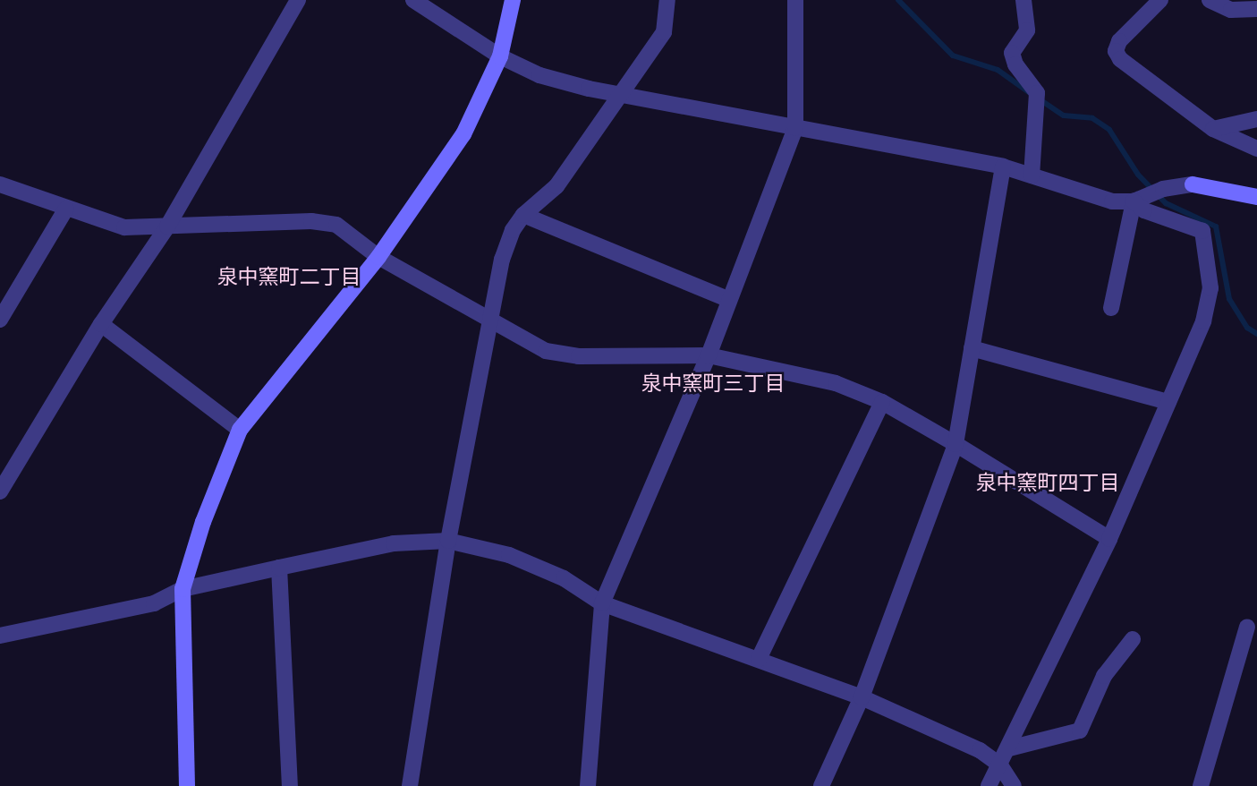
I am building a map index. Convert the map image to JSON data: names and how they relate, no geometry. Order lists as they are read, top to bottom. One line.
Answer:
{"districts":["泉中窯町二丁目","泉中窯町三丁目","泉中窯町四丁目"]}
